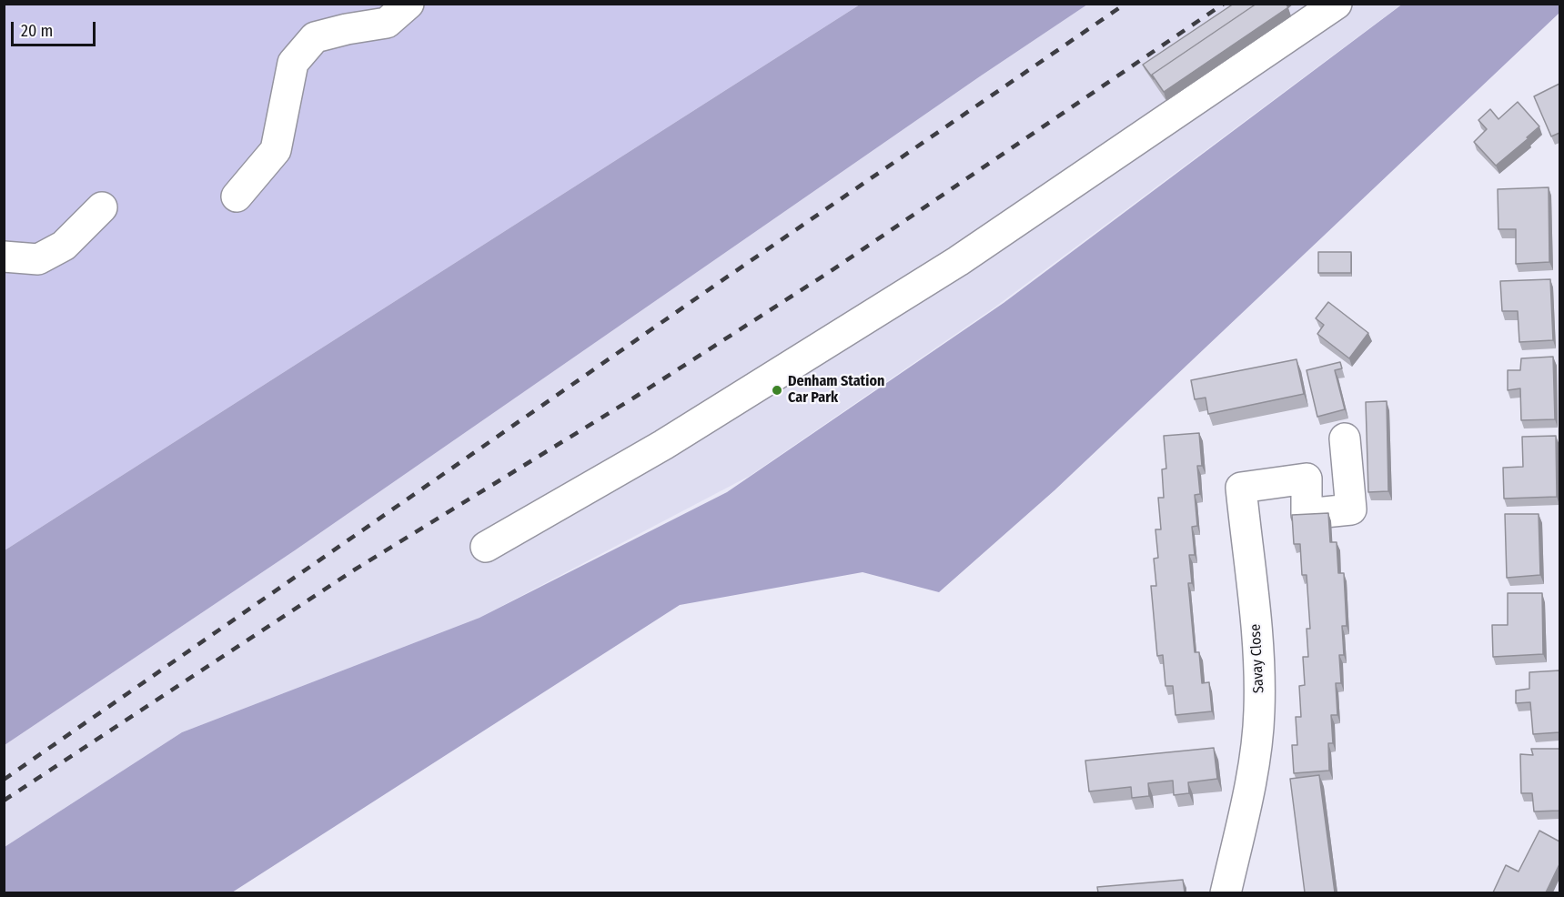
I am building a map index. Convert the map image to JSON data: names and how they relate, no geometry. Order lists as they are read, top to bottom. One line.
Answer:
{"streets":{"street":["Savay Close"]},"places":["Denham Station Car Park"],"scale_bar":"20 m"}
